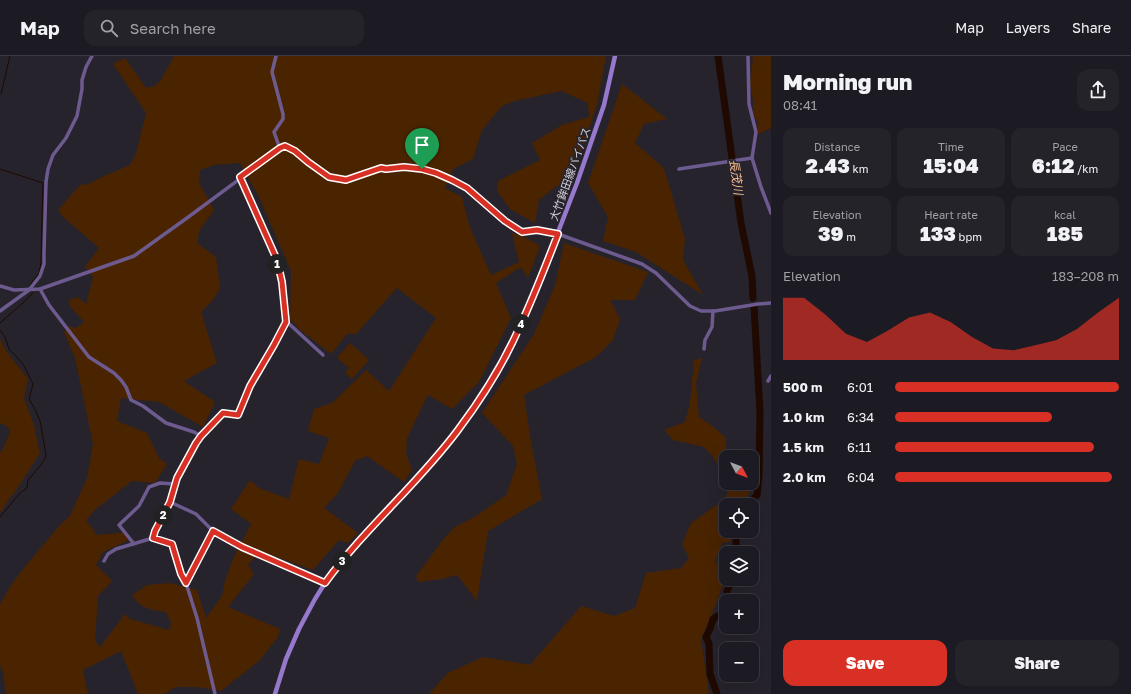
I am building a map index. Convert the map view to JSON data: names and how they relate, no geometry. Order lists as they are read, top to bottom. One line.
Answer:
{"streets":{"main road":["大竹鉾田線バイパス"]},"water":["長茂川"],"north":"bottom right","page":{"header":"Map","search":"Search here","nav":["Map","Layers","Share"],"heading":["Morning run","08:41"],"stats":[["Distance","2.43 km"],["Time","15:04"],["Pace","6:12 /km"],["Elevation","39 m"],["Heart rate","133 bpm"],["kcal","185"]],"pins":["1","4","2","3"],"chart":["Elevation","183–208 m"],"list":[{"name":"500 m","note":"6:01"},{"name":"1.0 km","note":"6:34"},{"name":"1.5 km","note":"6:11"},{"name":"2.0 km","note":"6:04"}],"map_buttons":["+","−"],"buttons":["Save","Share"]}}
